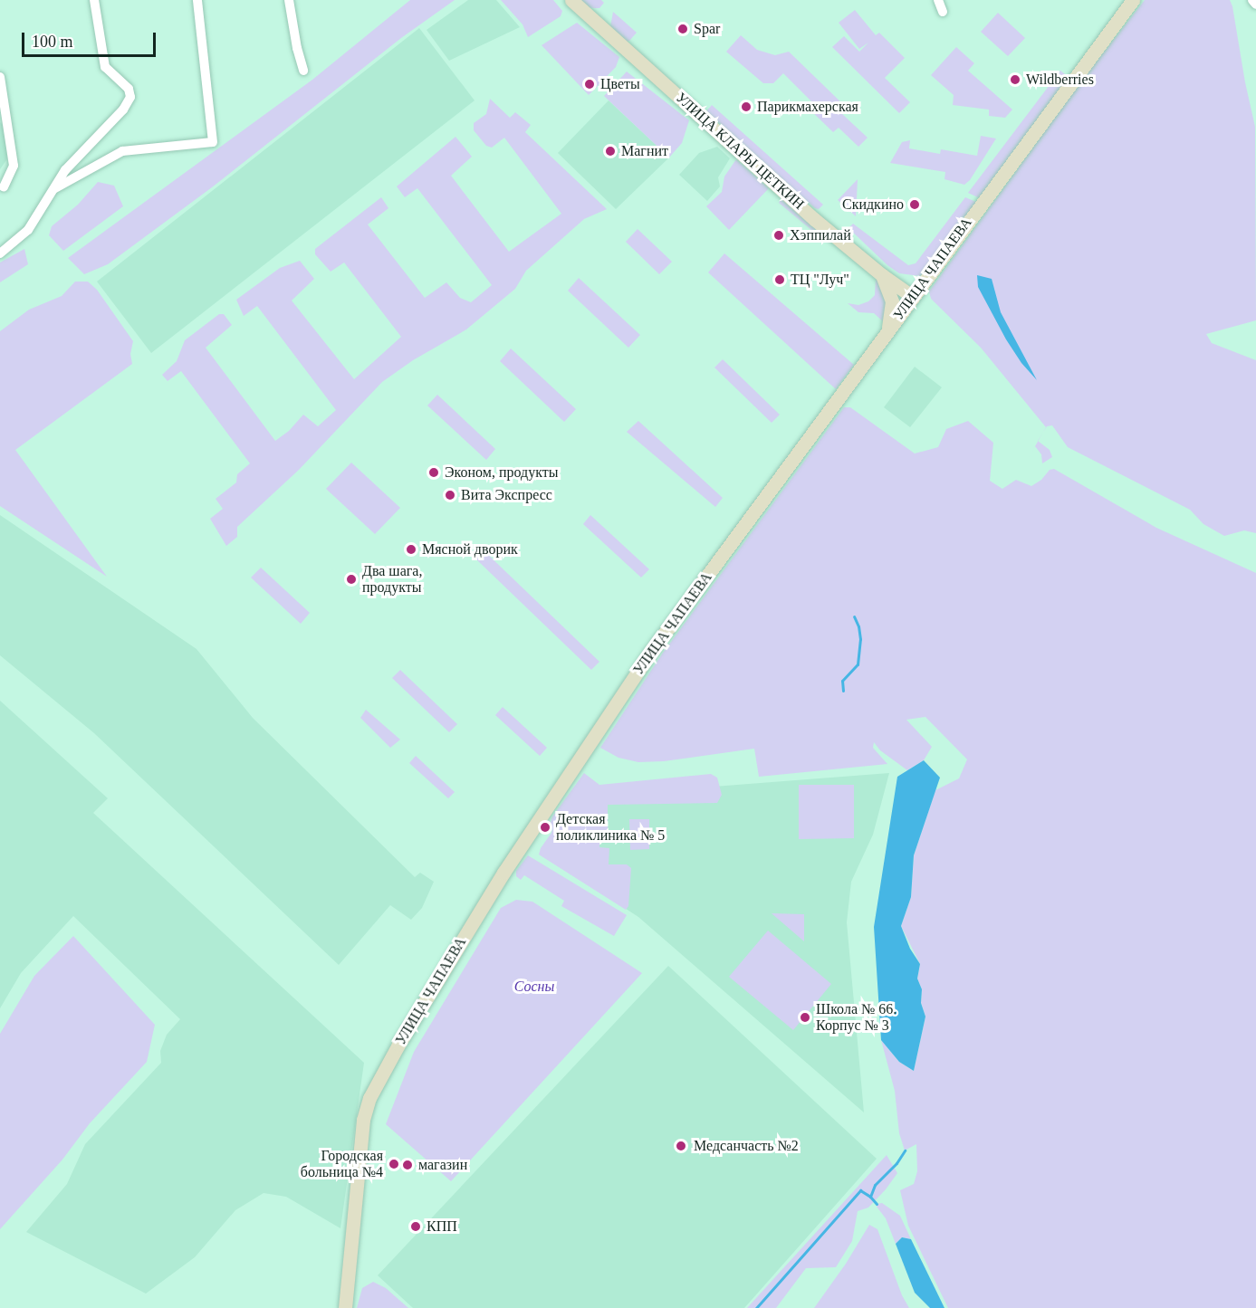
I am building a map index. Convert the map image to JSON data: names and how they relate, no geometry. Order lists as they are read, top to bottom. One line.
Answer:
{"streets":{"street":["УЛИЦА КЛАРЫ ЦЕТКИН","УЛИЦА ЧАПАЕВА"]},"crossings":[["УЛИЦА КЛАРЫ ЦЕТКИН","УЛИЦА ЧАПАЕВА"]],"parks":["Сосны"],"places":["Spar","Wildberries","Цветы","Парикмахерская","Магнит","Скидкино","Хэппилай","ТЦ \"Луч\"","Эконом, продукты","Вита Экспресс","Мясной дворик","Два шага, продукты","Детская поликлиника № 5","Школа № 66. Корпус № 3","Медсанчасть №2","Городская больница №4","магазин","КПП"],"scale_bar":"100 m"}
